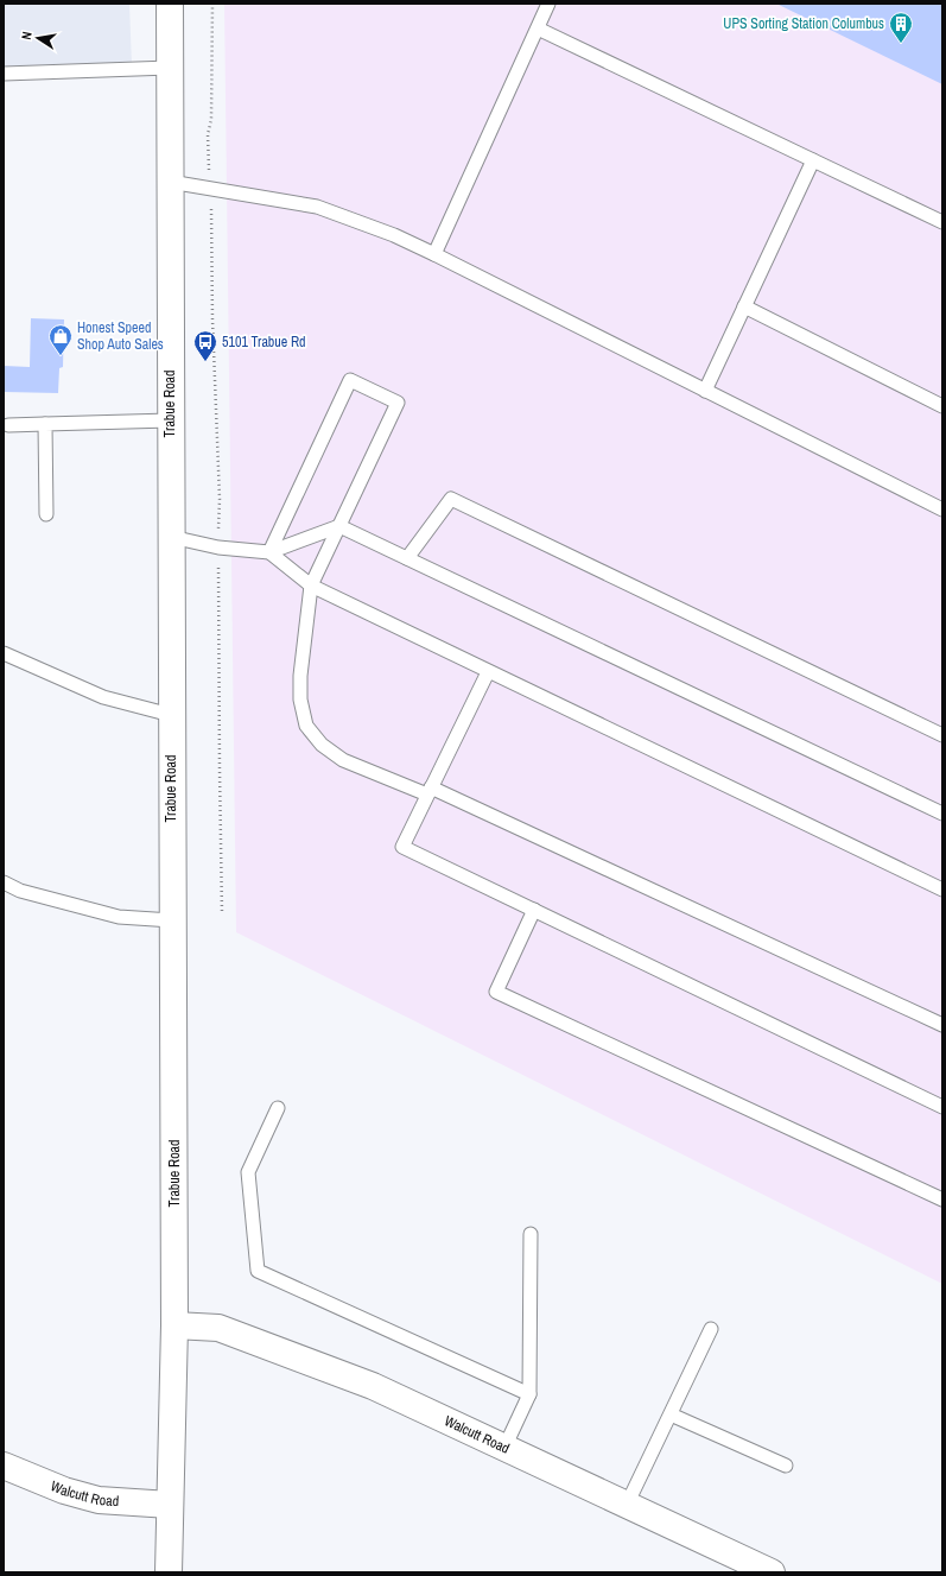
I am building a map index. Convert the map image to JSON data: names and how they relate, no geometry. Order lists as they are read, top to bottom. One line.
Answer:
{"streets":{"main road":["Trabue Road","Walcutt Road"]},"crossings":[["Trabue Road","Walcutt Road"]],"places":{"building":["UPS Sorting Station Columbus"],"shop":["Honest Speed Shop Auto Sales"],"bus stop":["5101 Trabue Rd"]},"north":"left"}
